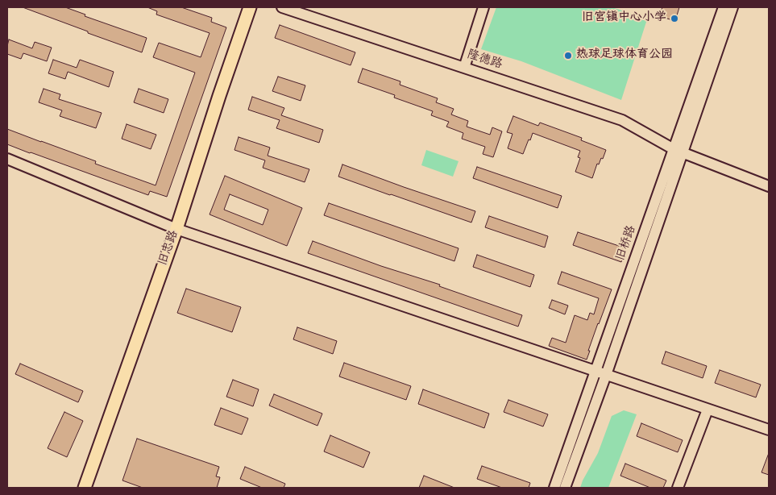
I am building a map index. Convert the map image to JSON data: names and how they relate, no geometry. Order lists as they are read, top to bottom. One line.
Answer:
{"streets":{"main road":["旧忠路"],"street":["隆德路","旧桥路"]},"crossings":[["隆德路","旧桥路"]],"places":["旧宫镇中心小学","热球足球体育公园"]}
